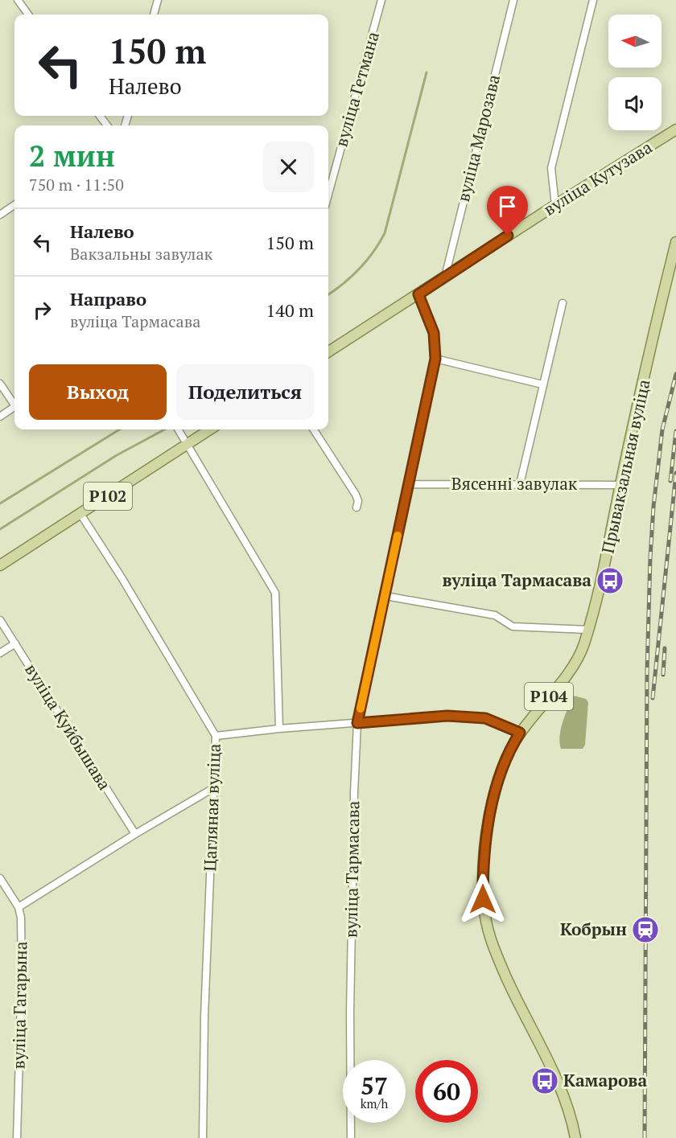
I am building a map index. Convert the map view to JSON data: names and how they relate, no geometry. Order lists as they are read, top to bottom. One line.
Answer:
{"streets":{"main road":["вуліца Кутузава","Прывакзальная вуліца","Р102","Р104"],"street":["вуліца Гетмана","вуліца Марозава","Вясенні завулак","вуліца Куйбышава","Цагляная вуліца","вуліца Тармасава","вуліца Гагарына"]},"crossings":[["вуліца Марозава","вуліца Кутузава"],["вуліца Кутузава","вуліца Тармасава"],["Прывакзальная вуліца","Вясенні завулак"],["Вясенні завулак","вуліца Тармасава"],["Р102","Цагляная вуліца"]],"places":{"bus stop":["вуліца Тармасава","Камарова"],"station":["Кобрын"]},"north":"left","page":{"turn":["150 m","Налево"],"heading":["2 мин","750 m · 11:50"],"list":[{"name":"Налево","note":"Вакзальны завулак","value":"150 m"},{"name":"Направо","note":"вуліца Тармасава","value":"140 m"}],"buttons":["Выход","Поделиться"],"speed":"57 km/h","limit":"60"}}
